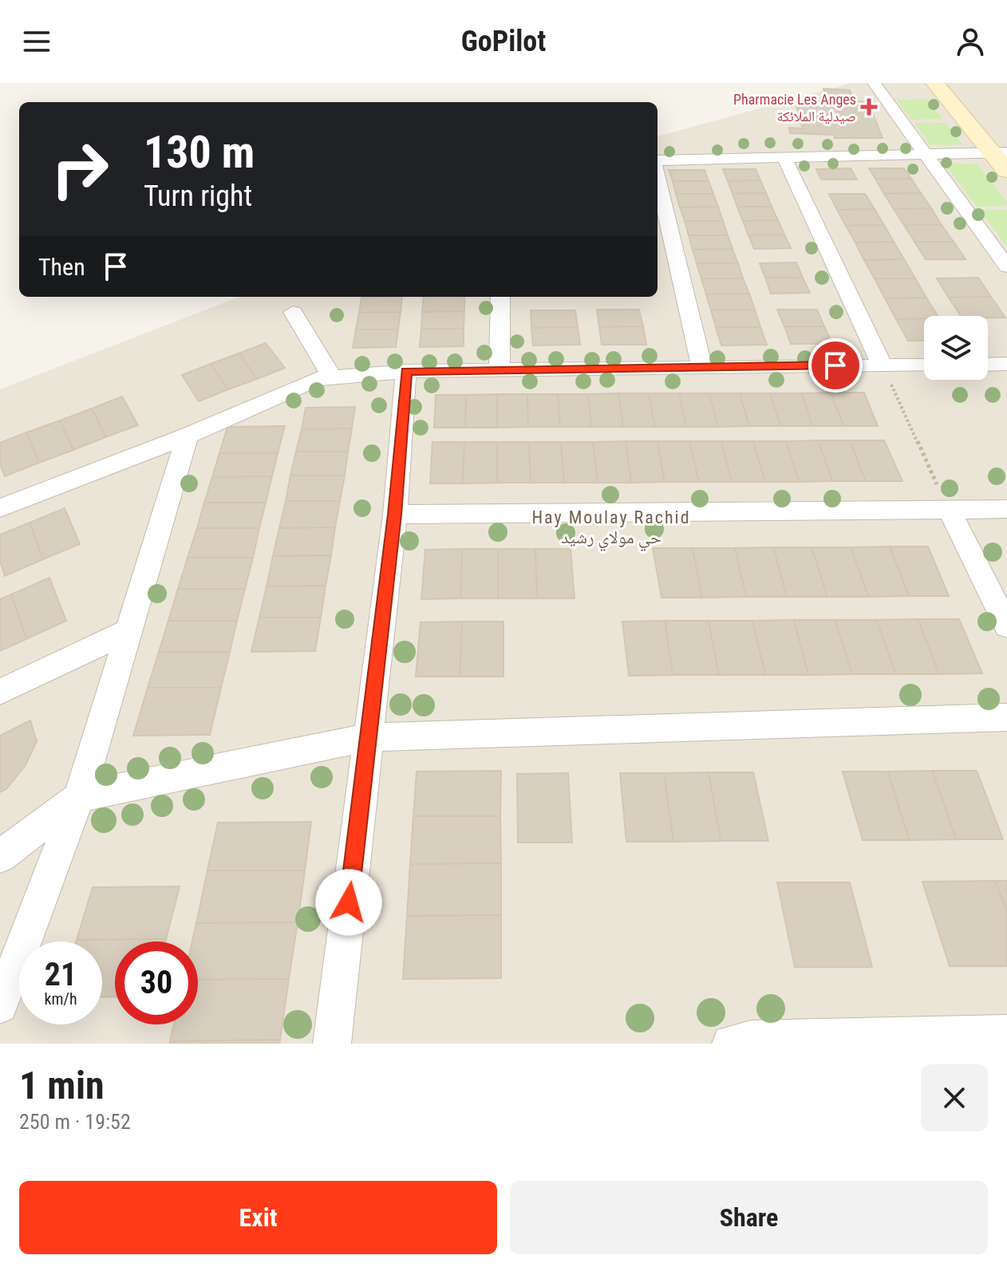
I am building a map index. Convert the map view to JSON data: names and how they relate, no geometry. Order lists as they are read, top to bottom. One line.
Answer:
{"districts":["Hay Moulay Rachid حي مولاي رشيد"],"places":{"health":["Pharmacie Les Anges صيدلية الملائكة"]},"page":{"header":"GoPilot","turn":["130 m","Turn right"],"then":"Then","speed":"21 km/h","limit":"30","heading":["1 min","250 m · 19:52"],"buttons":["Exit","Share"]}}
